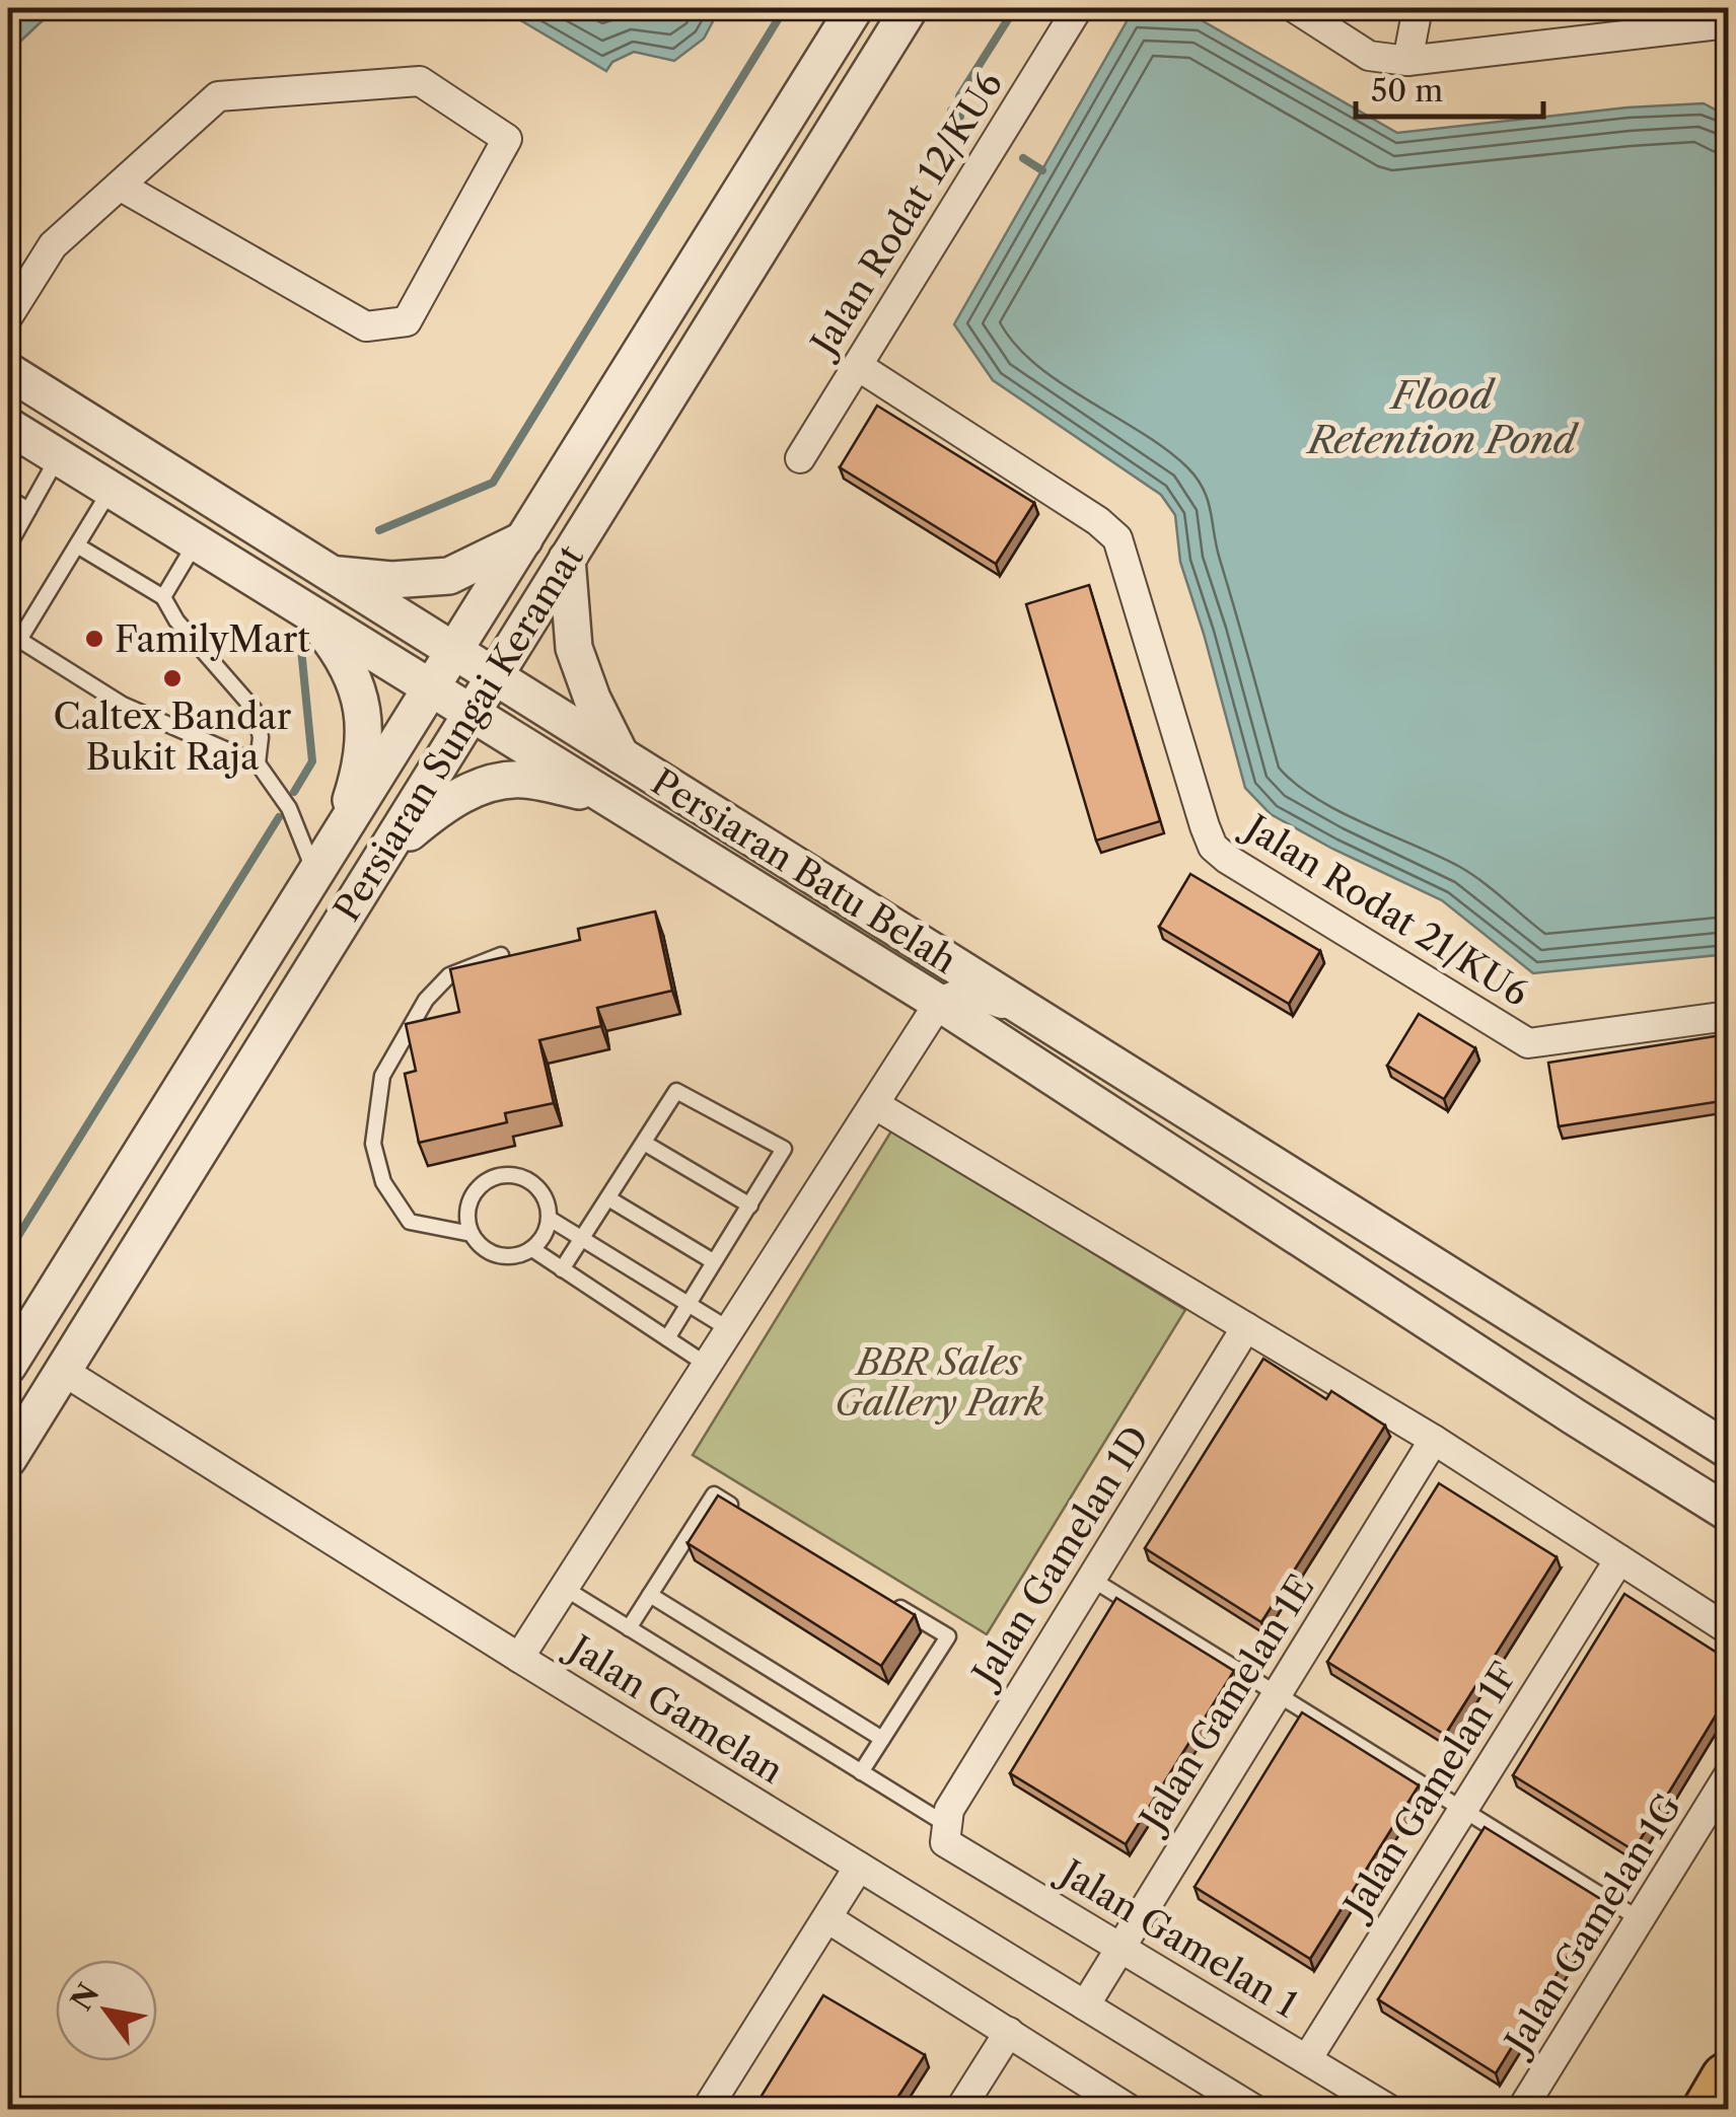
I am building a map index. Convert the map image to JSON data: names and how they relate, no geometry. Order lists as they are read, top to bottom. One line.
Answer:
{"streets":{"street":["Jalan Rodat 12/KU6","Persiaran Sungai Keramat","Persiaran Batu Belah","Jalan Rodat 21/KU6","Jalan Gamelan 1D","Jalan Gamelan 1E","Jalan Gamelan","Jalan Gamelan 1F","Jalan Gamelan 1G","Jalan Gamelan 1"]},"crossings":[["Jalan Rodat 12/KU6","Jalan Rodat 21/KU6"],["Persiaran Sungai Keramat","Persiaran Batu Belah"],["Persiaran Sungai Keramat","Jalan Gamelan"],["Jalan Gamelan 1D","Jalan Gamelan 1"],["Jalan Gamelan 1E","Jalan Gamelan"],["Jalan Gamelan 1E","Jalan Gamelan 1"],["Jalan Gamelan 1F","Jalan Gamelan 1"]],"water":["Flood Retention Pond"],"parks":["BBR Sales Gallery Park"],"places":["FamilyMart","Caltex Bandar Bukit Raja"],"scale_bar":"50 m","north":"top left"}
